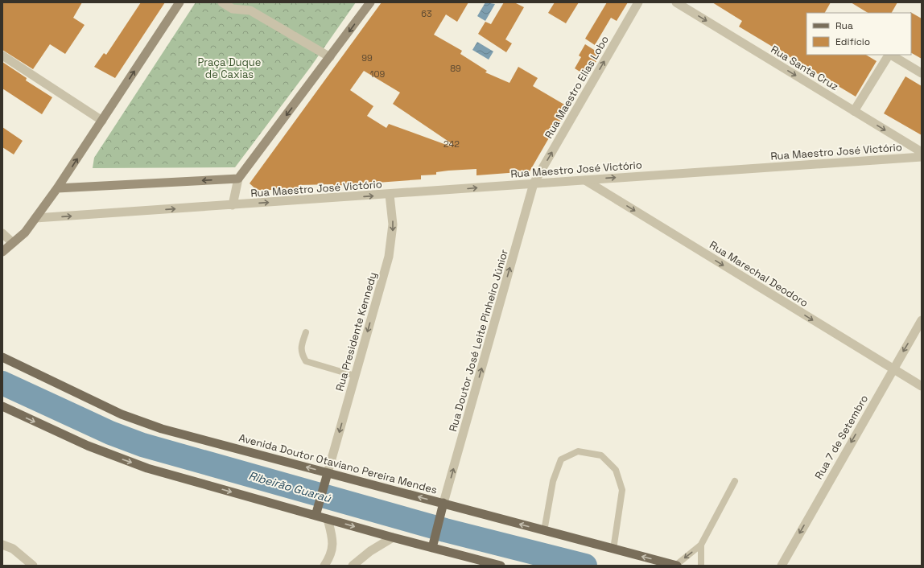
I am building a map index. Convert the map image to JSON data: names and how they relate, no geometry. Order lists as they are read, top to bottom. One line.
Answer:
{"streets":{"main road":["Avenida Doutor Otaviano Pereira Mendes"],"street":["Rua Santa Cruz","Rua Maestro Elias Lobo","Rua Maestro José Victório","Rua Marechal Deodoro","Rua Presidente Kennedy","Rua Doutor José Leite Pinheiro Júnior","Rua 7 de Setembro"]},"crossings":[["Rua Maestro Elias Lobo","Rua Maestro José Victório"],["Rua Maestro Elias Lobo","Rua Doutor José Leite Pinheiro Júnior"],["Rua Maestro José Victório","Rua Marechal Deodoro"],["Rua Maestro José Victório","Rua Presidente Kennedy"],["Rua Maestro José Victório","Rua Doutor José Leite Pinheiro Júnior"],["Rua Marechal Deodoro","Rua 7 de Setembro"],["Rua Presidente Kennedy","Avenida Doutor Otaviano Pereira Mendes"],["Rua Doutor José Leite Pinheiro Júnior","Avenida Doutor Otaviano Pereira Mendes"]],"one_way":["Rua Santa Cruz","Rua Maestro Elias Lobo","Rua Maestro José Victório","Rua Marechal Deodoro","Rua Presidente Kennedy","Rua Doutor José Leite Pinheiro Júnior","Rua 7 de Setembro"],"water":["Ribeirão Guaraú"],"parks":["Praça Duque de Caxias"],"house_numbers":["63","99","89","109","242"],"legend":["Rua","Edifício"]}
